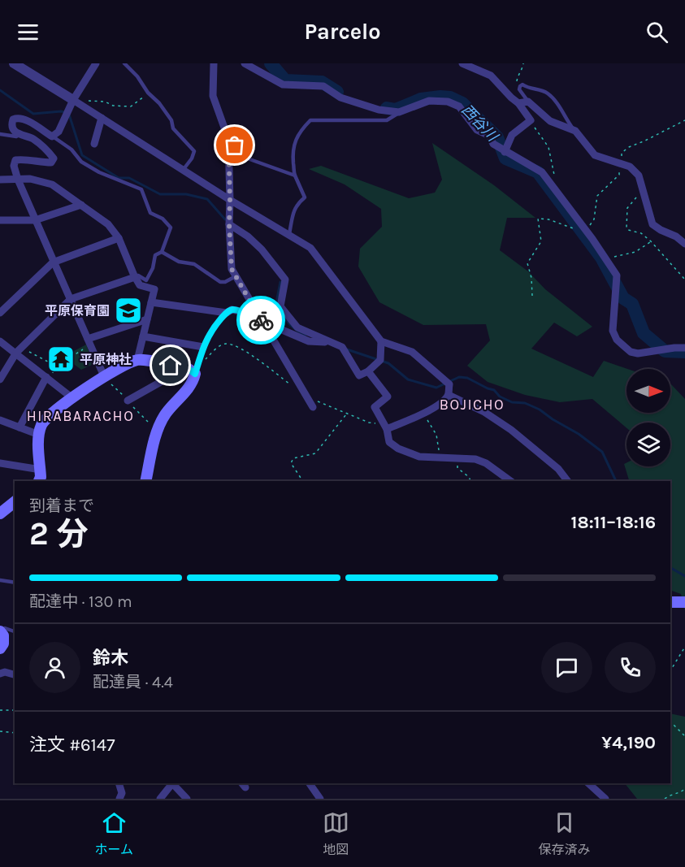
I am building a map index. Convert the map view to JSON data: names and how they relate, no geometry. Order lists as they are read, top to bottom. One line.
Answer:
{"districts":["BOJICHO","HIRABARACHO"],"water":["西谷川"],"places":{"school or university":["平原保育園"],"temple":["平原神社"]},"north":"right","page":{"header":"Parcelo","heading":["2 分","到着まで","18:11–18:16"],"panel":["鈴木","配達員 · 4.4","注文 #6147","¥4,190"],"bar":"配達中 · 130 m","tabs":["ホーム","地図","保存済み"]}}
